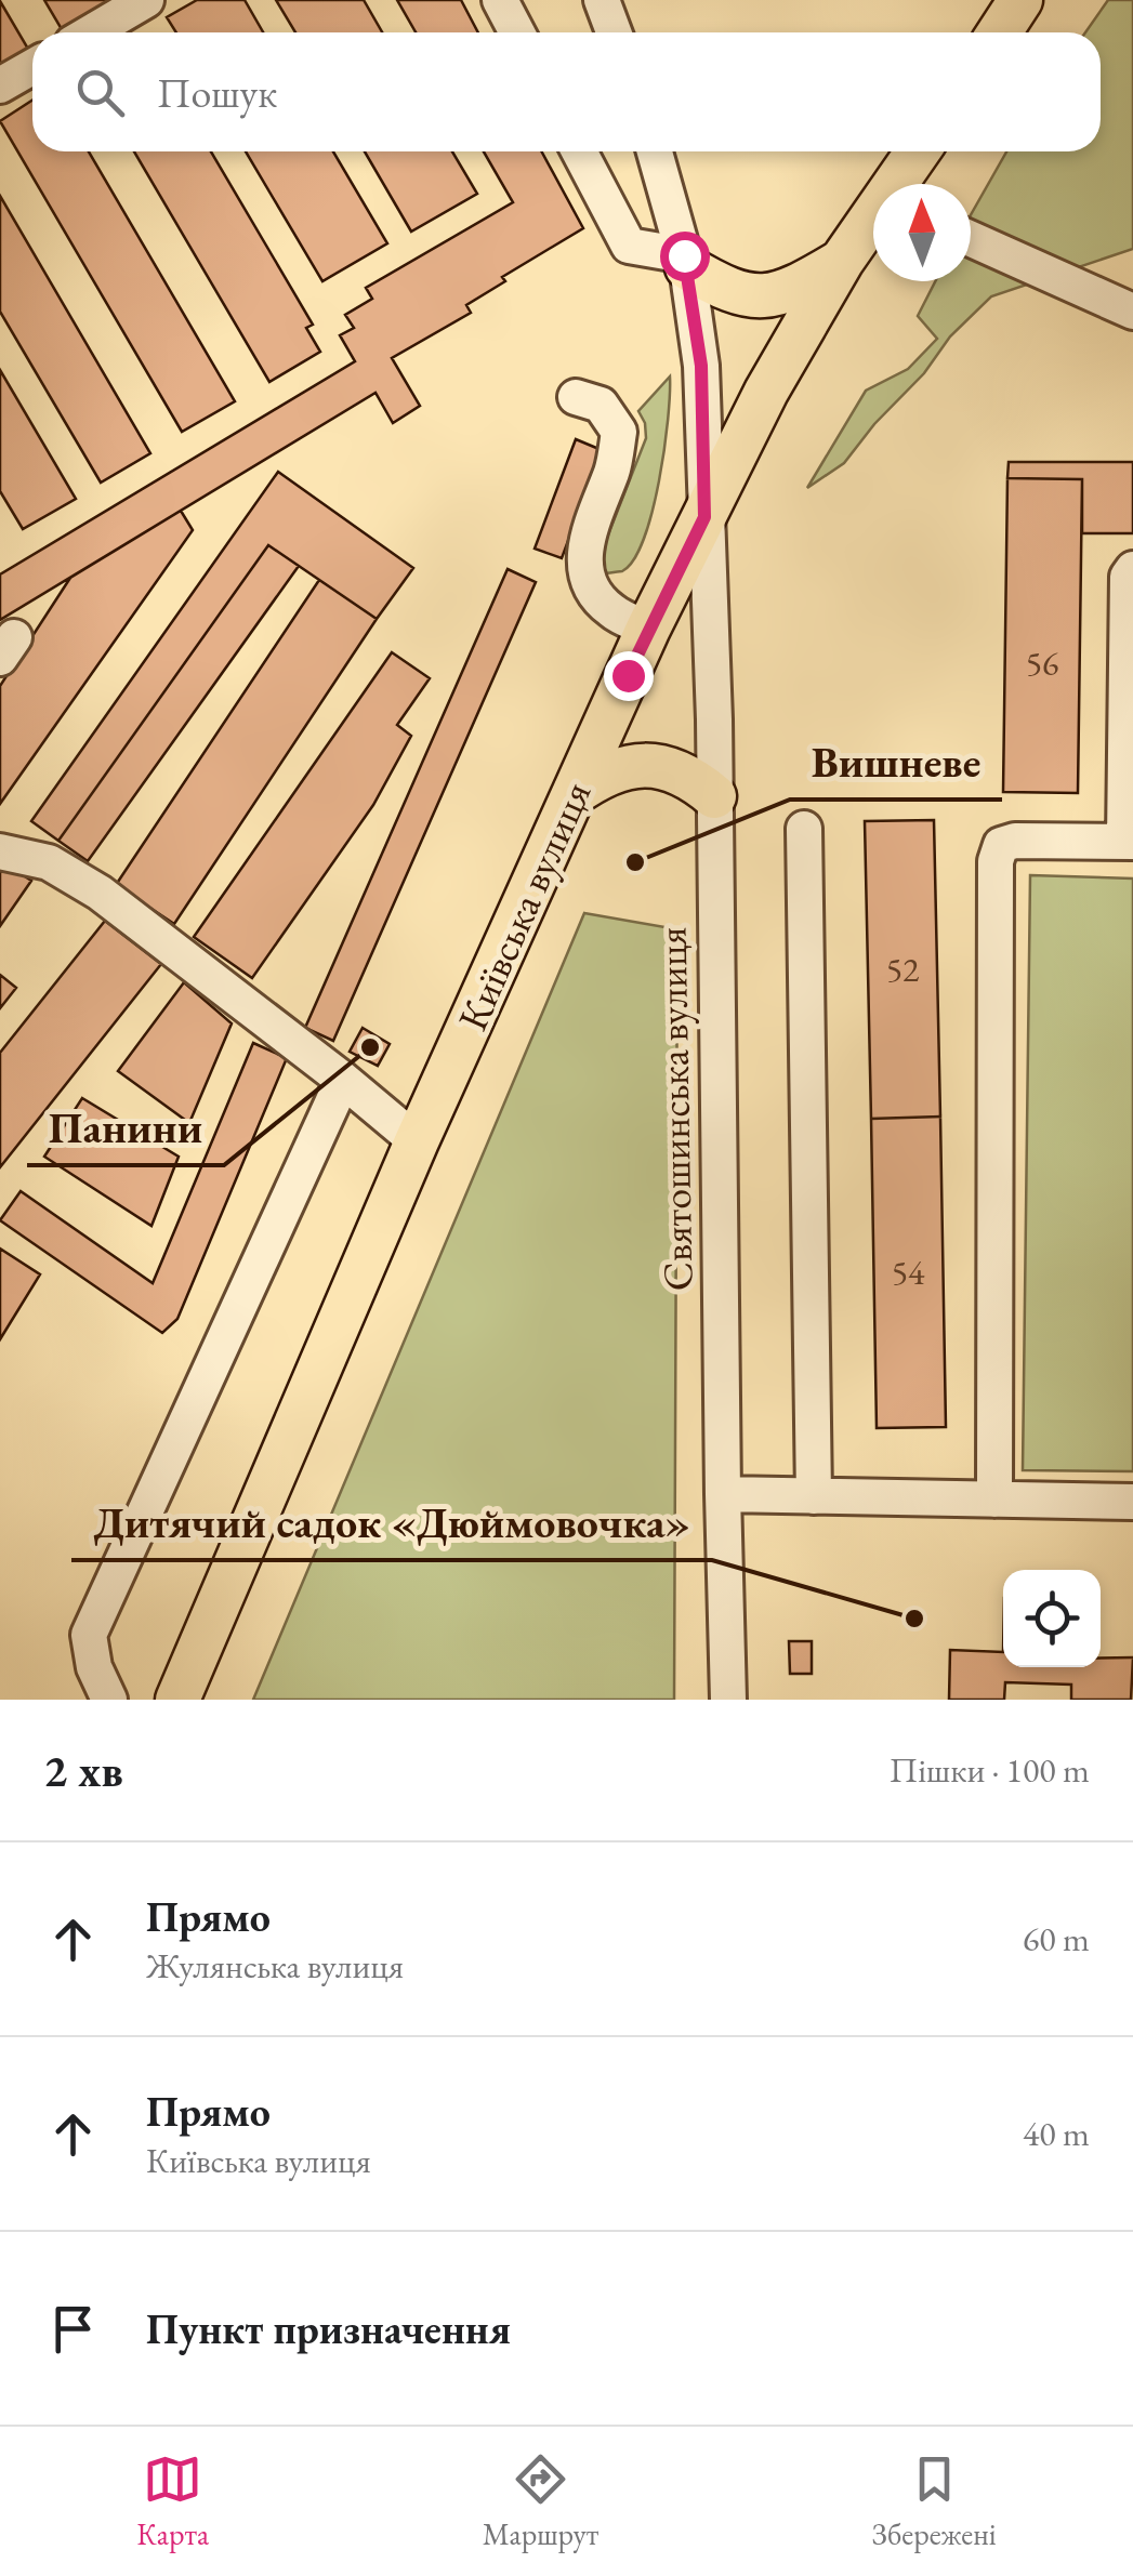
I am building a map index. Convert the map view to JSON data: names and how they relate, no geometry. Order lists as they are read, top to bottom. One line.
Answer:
{"streets":{"main road":["Київська вулиця"],"street":["Святошинська вулиця"]},"crossings":[["Київська вулиця","Святошинська вулиця"]],"places":["Вишневе","Панини","Дитячий садок «Дюймовочка»"],"house_numbers":["56","52","54"],"north":"top","page":{"search":"Пошук","heading":["2 хв","Пішки · 100 m"],"list":[["Прямо","Жулянська вулиця","60 m"],["Прямо","Київська вулиця","40 m"],"Пункт призначення"],"nav":["Карта","Маршрут","Збережені"]}}
